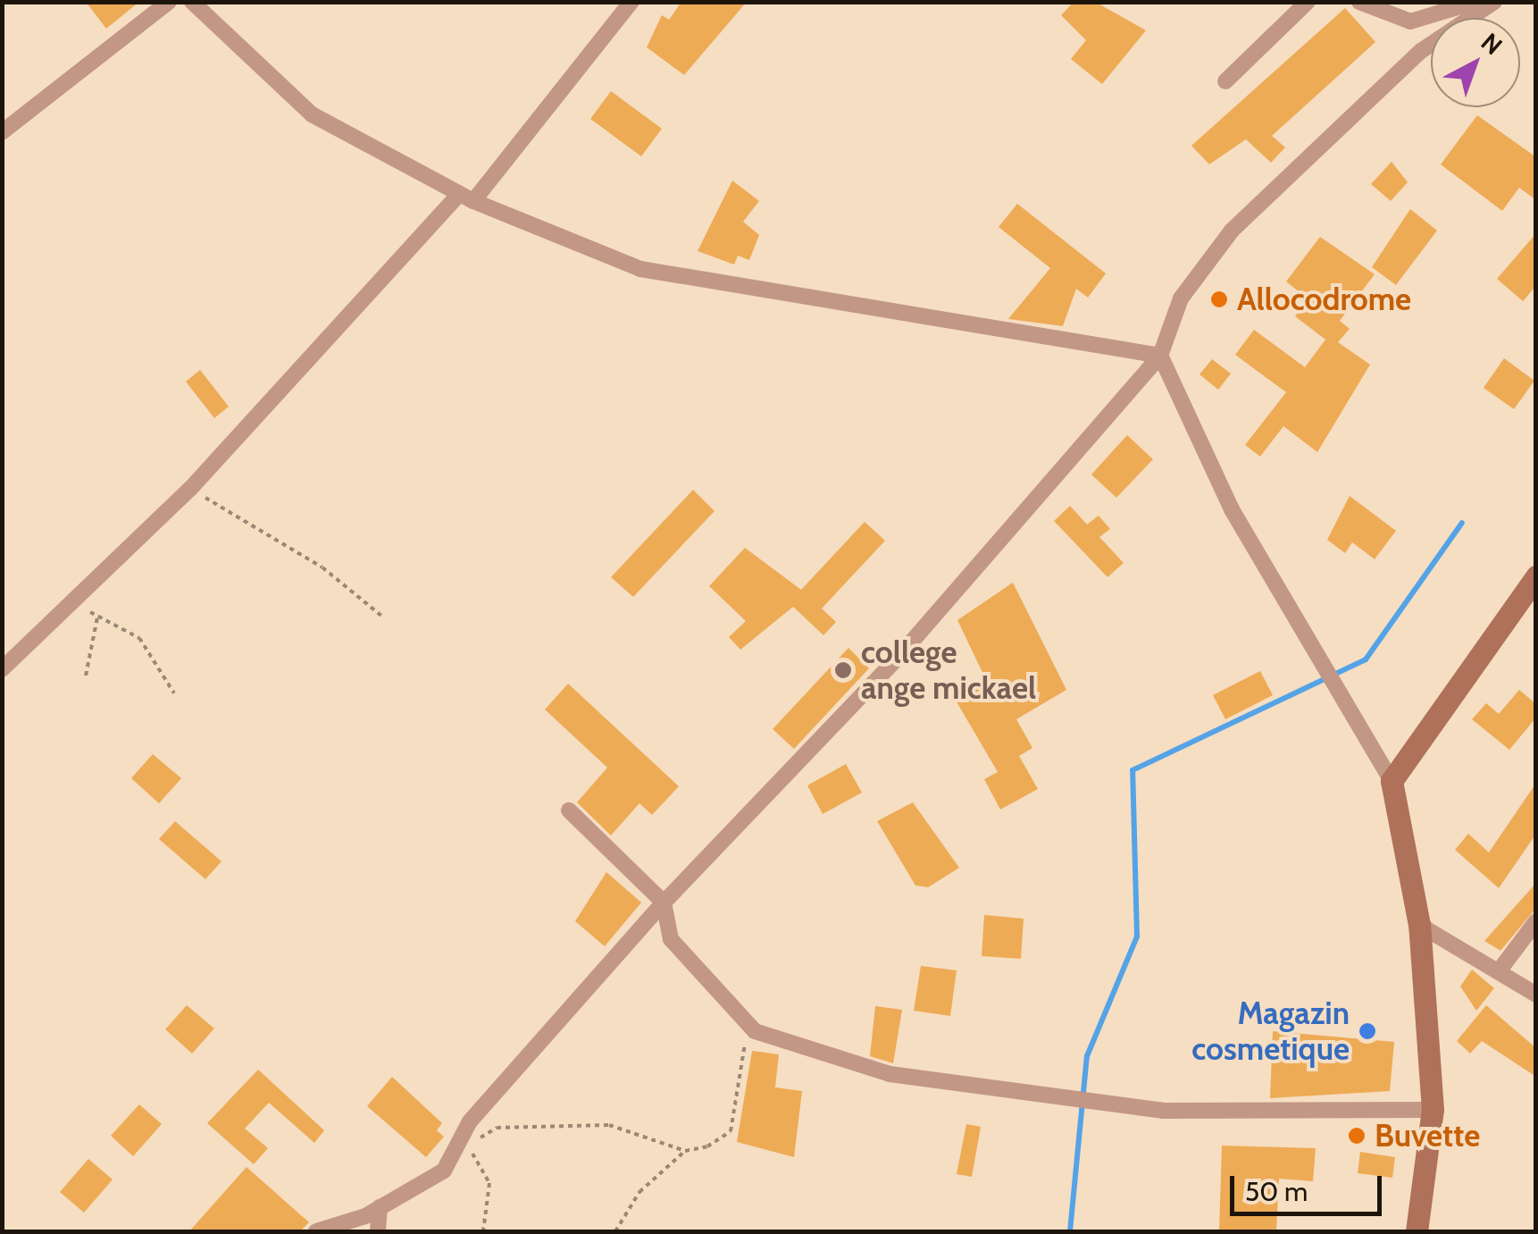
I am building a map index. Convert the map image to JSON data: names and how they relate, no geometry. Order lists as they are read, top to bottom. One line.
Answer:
{"places":["Allocodrome","college ange mickael","Magazin cosmetique","Buvette"],"scale_bar":"50 m","north":"top right"}
